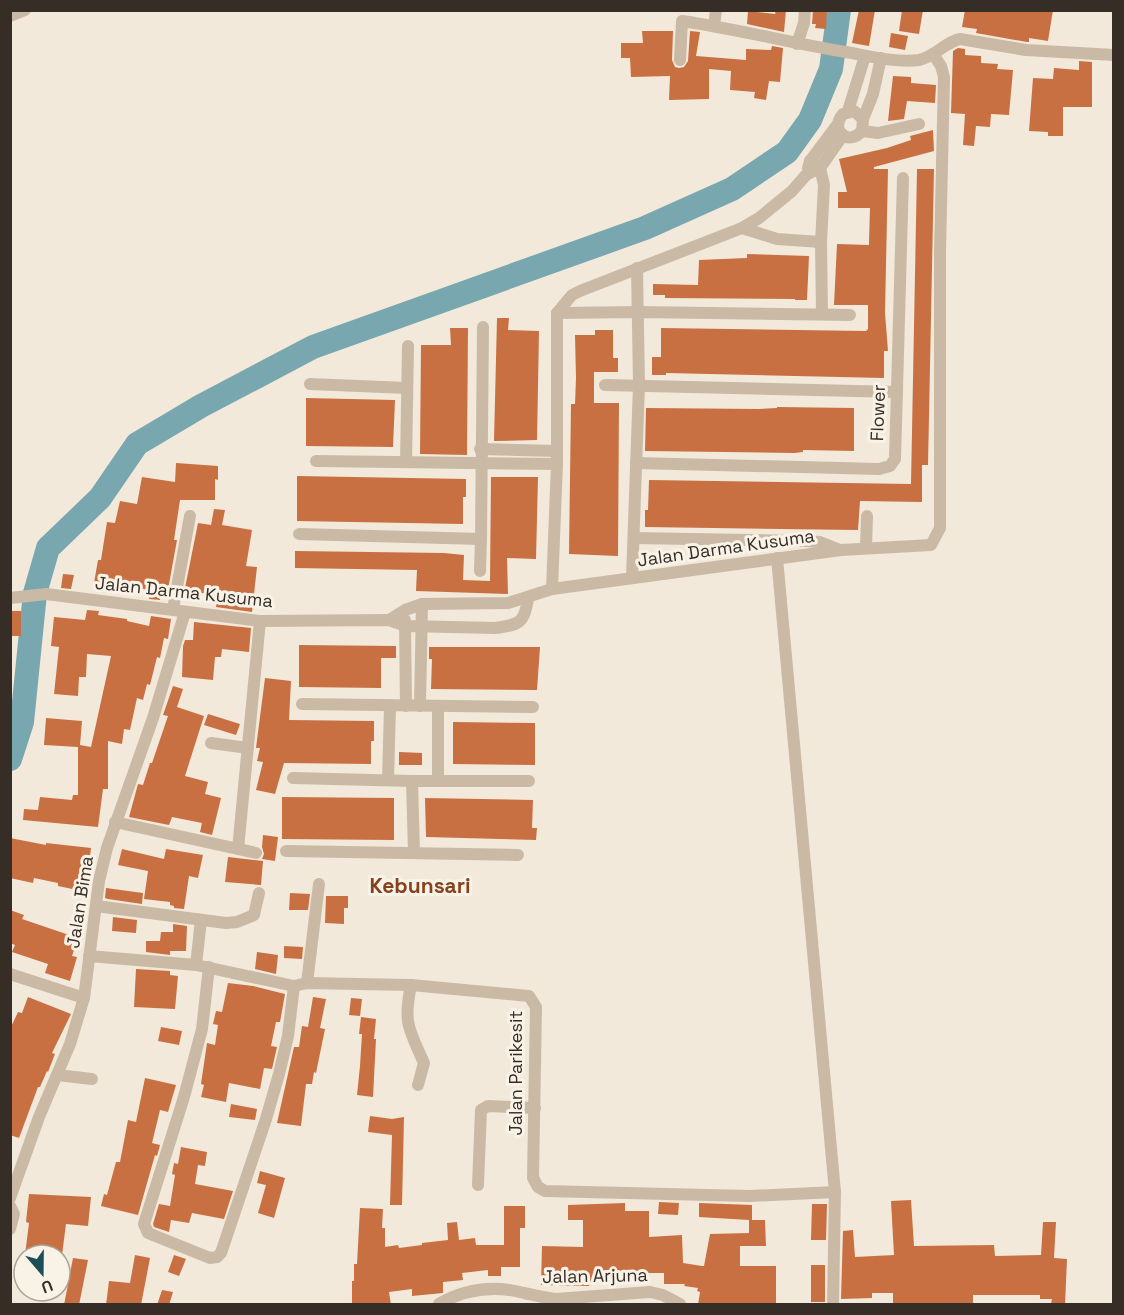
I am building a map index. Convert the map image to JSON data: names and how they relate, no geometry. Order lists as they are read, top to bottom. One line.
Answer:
{"streets":{"street":["Flower","Jalan Darma Kusuma","Jalan Bima","Jalan Parikesit","Jalan Arjuna"]},"crossings":[["Jalan Darma Kusuma","Jalan Bima"],["Jalan Bima","Jalan Parikesit"]],"districts":["Kebunsari"],"north":"bottom"}
